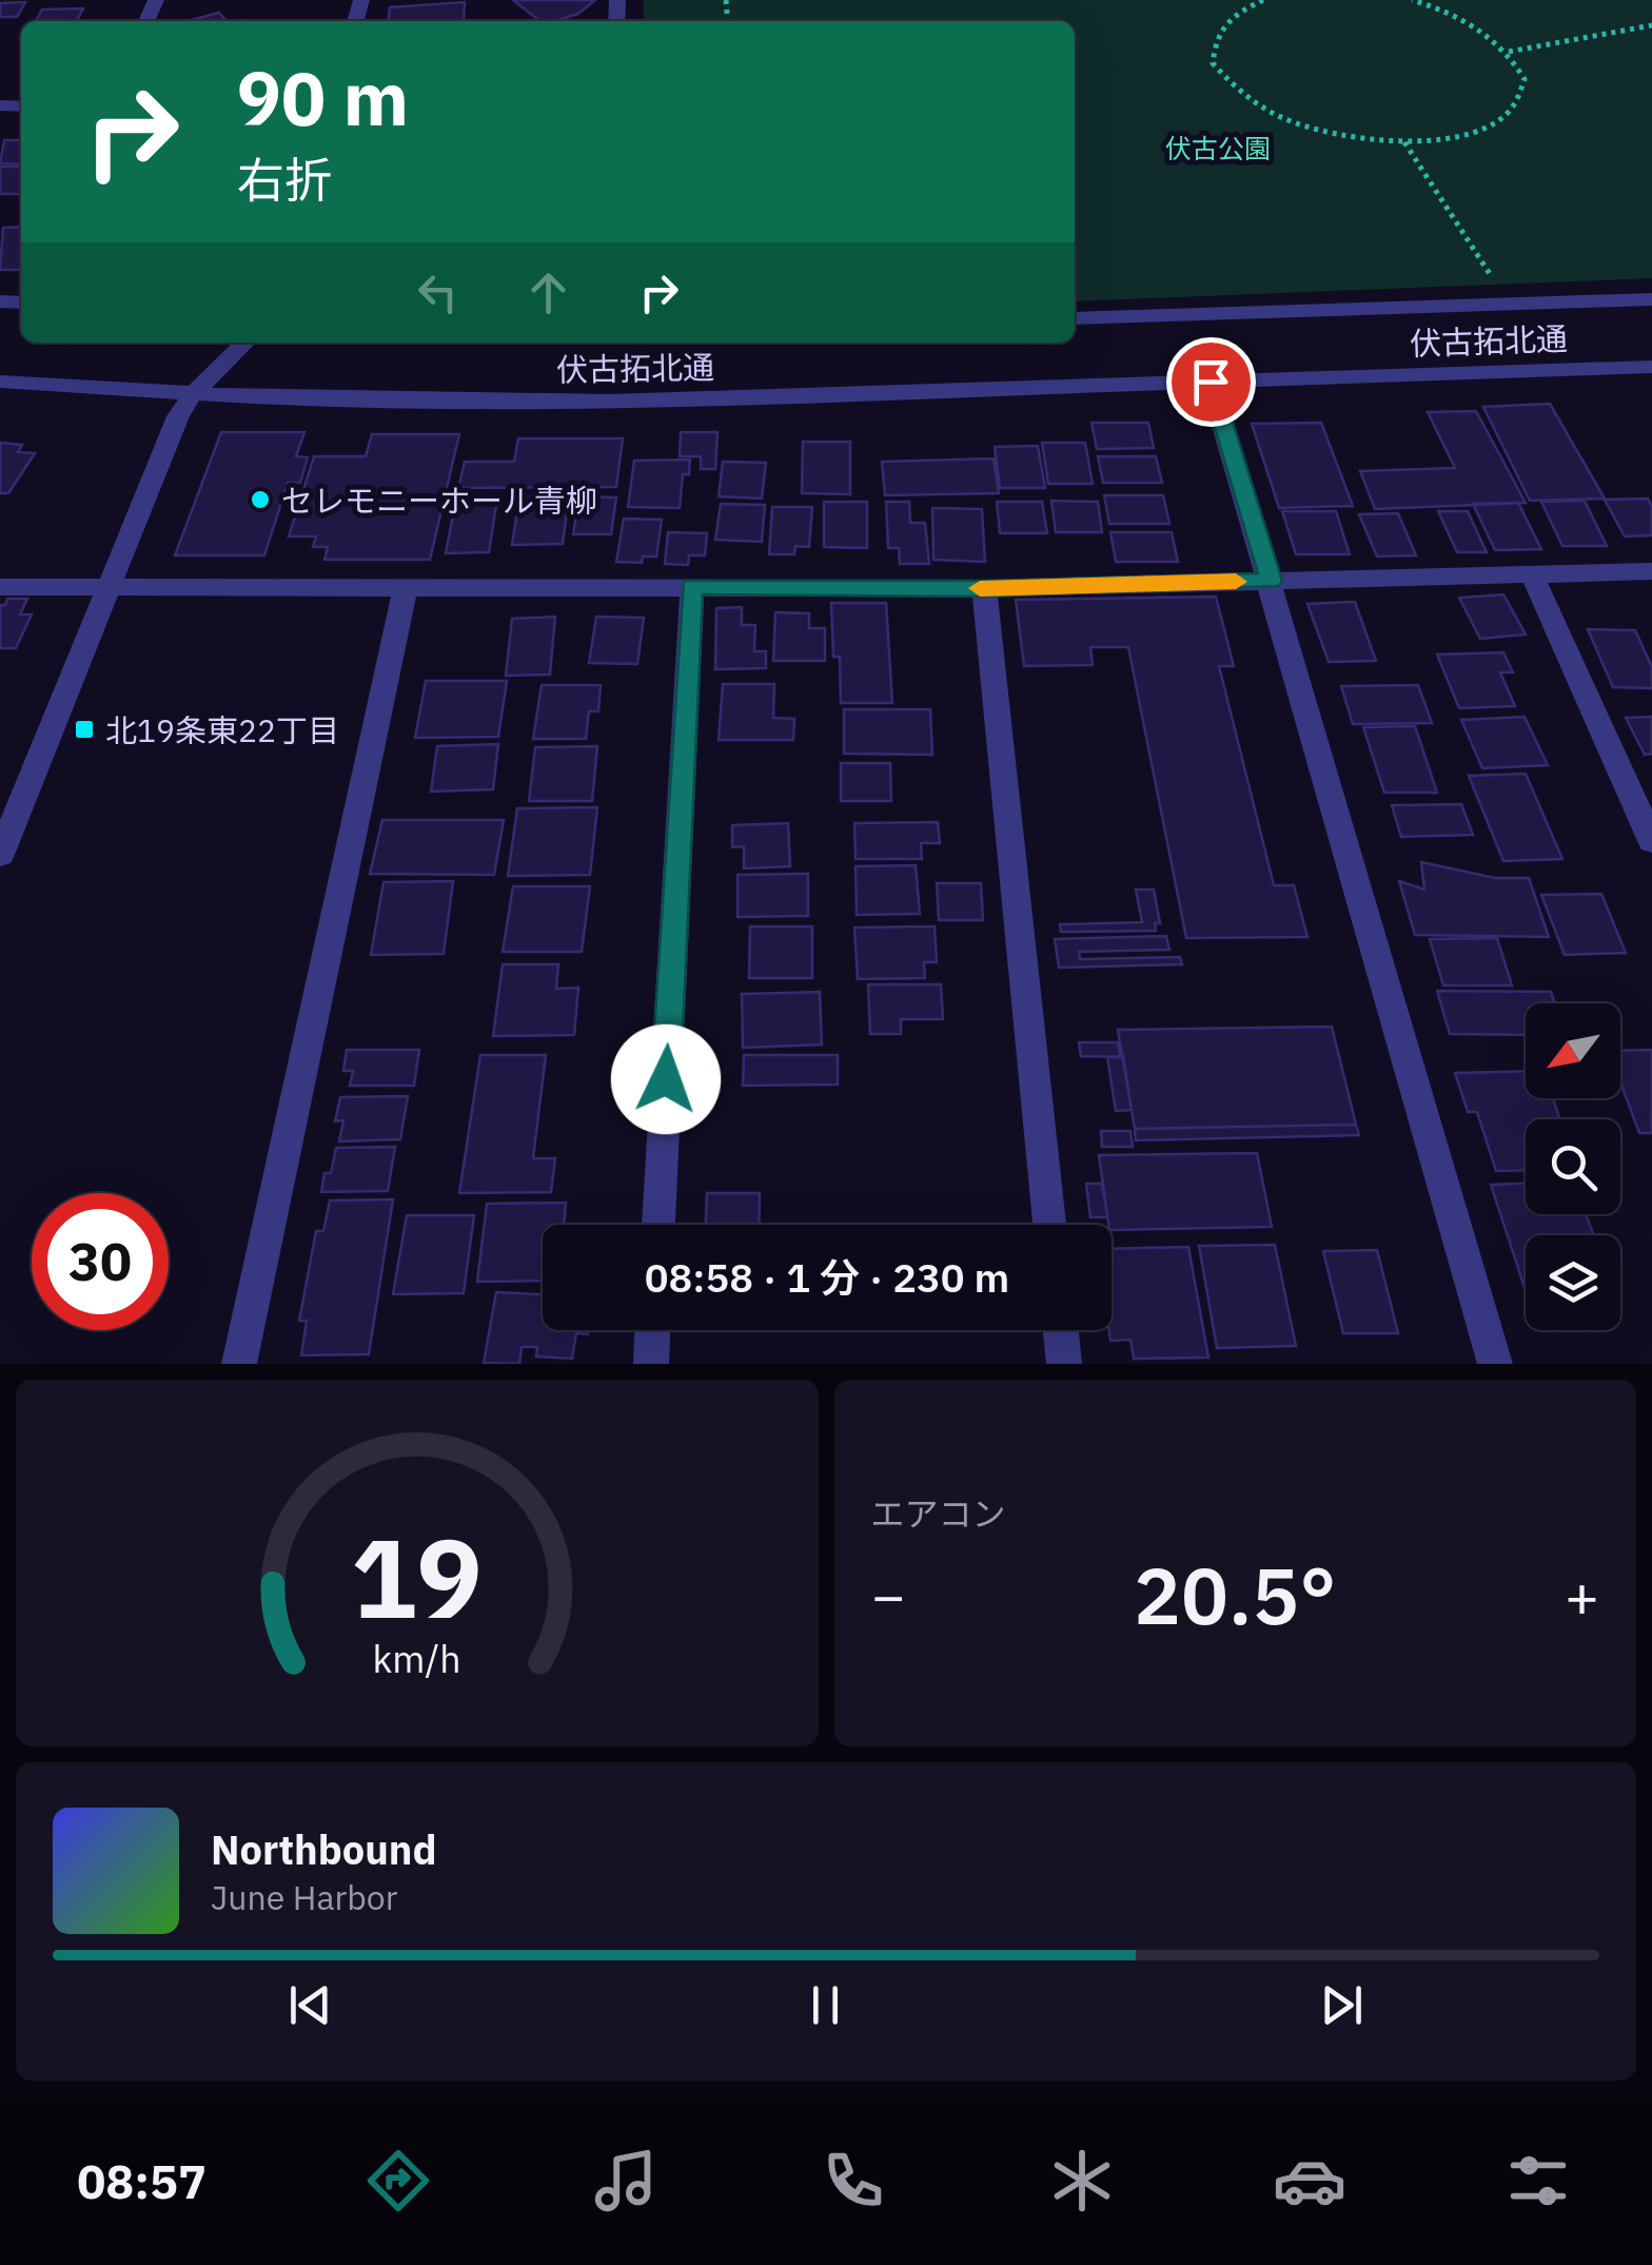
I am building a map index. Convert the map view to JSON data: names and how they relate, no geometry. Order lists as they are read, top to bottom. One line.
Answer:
{"streets":{"street":["伏古拓北通"]},"parks":["伏古公園"],"places":{"other":["セレモニーホール青柳"],"transit":["北19条東22丁目"]},"north":"bottom left","page":{"turn":["90 m","右折"],"limit":"30","trip":"08:58 · 1 分 · 230 m","tile":"エアコン","heat":["−","20.5°","+"],"song":["Northbound","June Harbor"],"tabs":"08:57","gauge":["19","km/h"]}}
